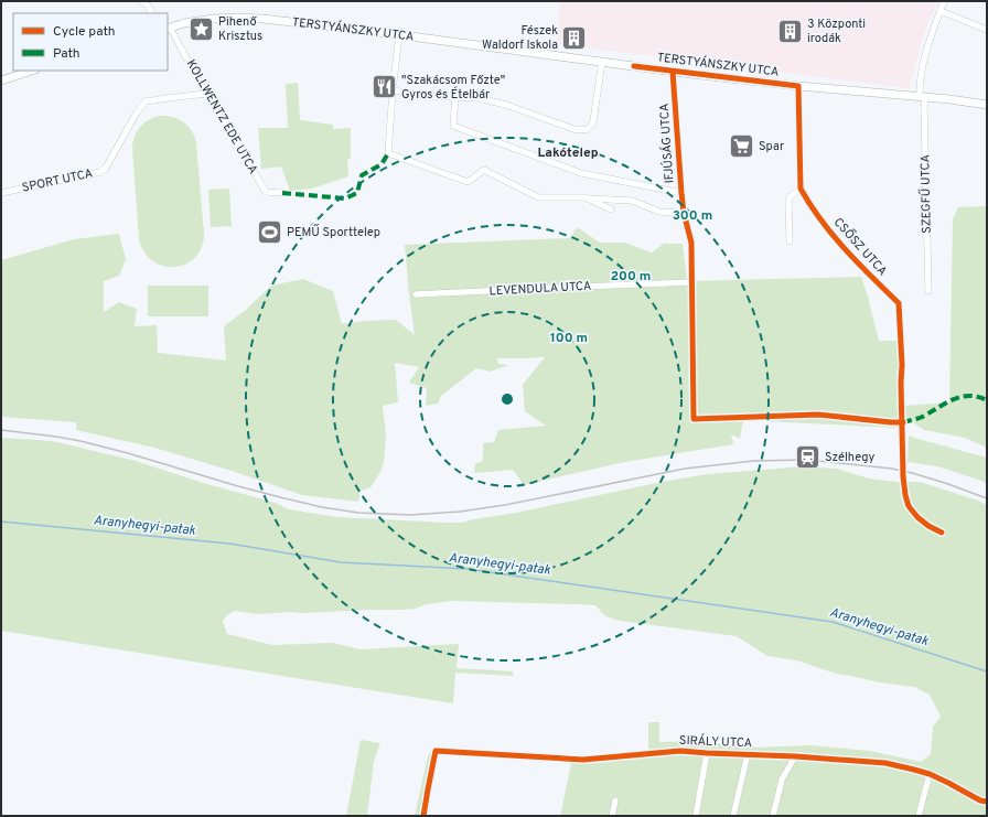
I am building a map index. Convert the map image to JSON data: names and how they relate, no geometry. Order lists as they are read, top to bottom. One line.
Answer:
{"streets":{"main road":["TERSTYÁNSZKY UTCA"],"street":["KOLLWENTZ EDE UTCA","IFJÚSÁG UTCA","SPORT UTCA","SZEGFŰ UTCA","CSŐSZ UTCA","LEVENDULA UTCA","SIRÁLY UTCA"]},"crossings":[["TERSTYÁNSZKY UTCA","KOLLWENTZ EDE UTCA"],["TERSTYÁNSZKY UTCA","IFJÚSÁG UTCA"],["TERSTYÁNSZKY UTCA","SZEGFŰ UTCA"],["TERSTYÁNSZKY UTCA","CSŐSZ UTCA"],["KOLLWENTZ EDE UTCA","SPORT UTCA"],["IFJÚSÁG UTCA","CSŐSZ UTCA"],["IFJÚSÁG UTCA","LEVENDULA UTCA"]],"districts":["Lakótelep"],"water":["Aranyhegyi-patak"],"places":{"place":["Pihenő Krisztus"],"building":["3 Központi irodák","Fészek Waldorf Iskola"],"restaurant":["\"Szakácsom Főzte\" Gyros és Ételbár"],"supermarket":["Spar"],"sports":["PEMŰ Sporttelep"],"station":["Szélhegy"]},"legend":["Cycle path","Path"],"rings":["300 m","200 m","100 m"]}
